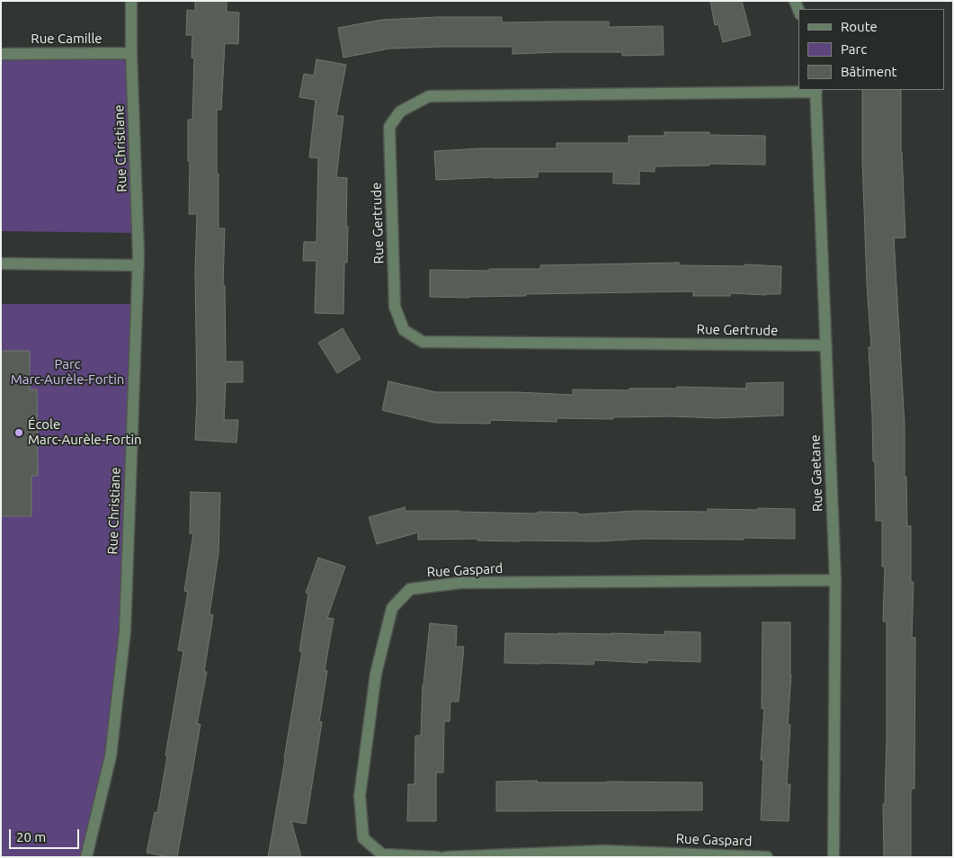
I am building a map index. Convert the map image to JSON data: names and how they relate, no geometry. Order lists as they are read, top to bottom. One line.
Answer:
{"streets":{"street":["Rue Camille","Rue Christiane","Rue Gertrude","Rue Gaetane","Rue Gaspard"]},"crossings":[["Rue Camille","Rue Christiane"],["Rue Gertrude","Rue Gaetane"],["Rue Gaetane","Rue Gaspard"]],"parks":["Parc Marc-Aurèle-Fortin"],"places":["École Marc-Aurèle-Fortin"],"legend":["Route","Parc","Bâtiment"],"scale_bar":"20 m"}
